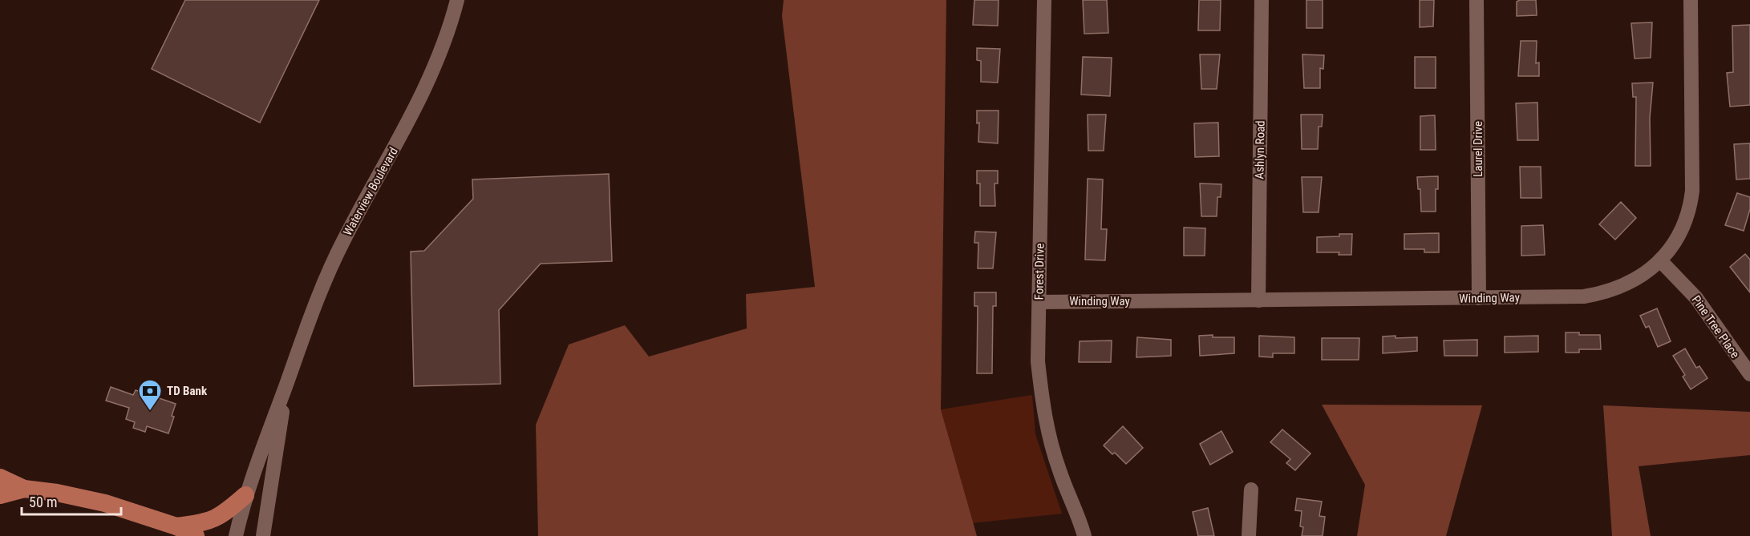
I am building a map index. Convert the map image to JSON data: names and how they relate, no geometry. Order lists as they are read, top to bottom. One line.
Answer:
{"streets":{"street":["Laurel Drive","Ashlyn Road","Waterview Boulevard","Forest Drive","Winding Way","Pine Tree Place"]},"crossings":[["Laurel Drive","Winding Way"],["Ashlyn Road","Winding Way"],["Forest Drive","Winding Way"],["Winding Way","Pine Tree Place"]],"places":{"bank":["TD Bank"]},"scale_bar":"50 m"}
